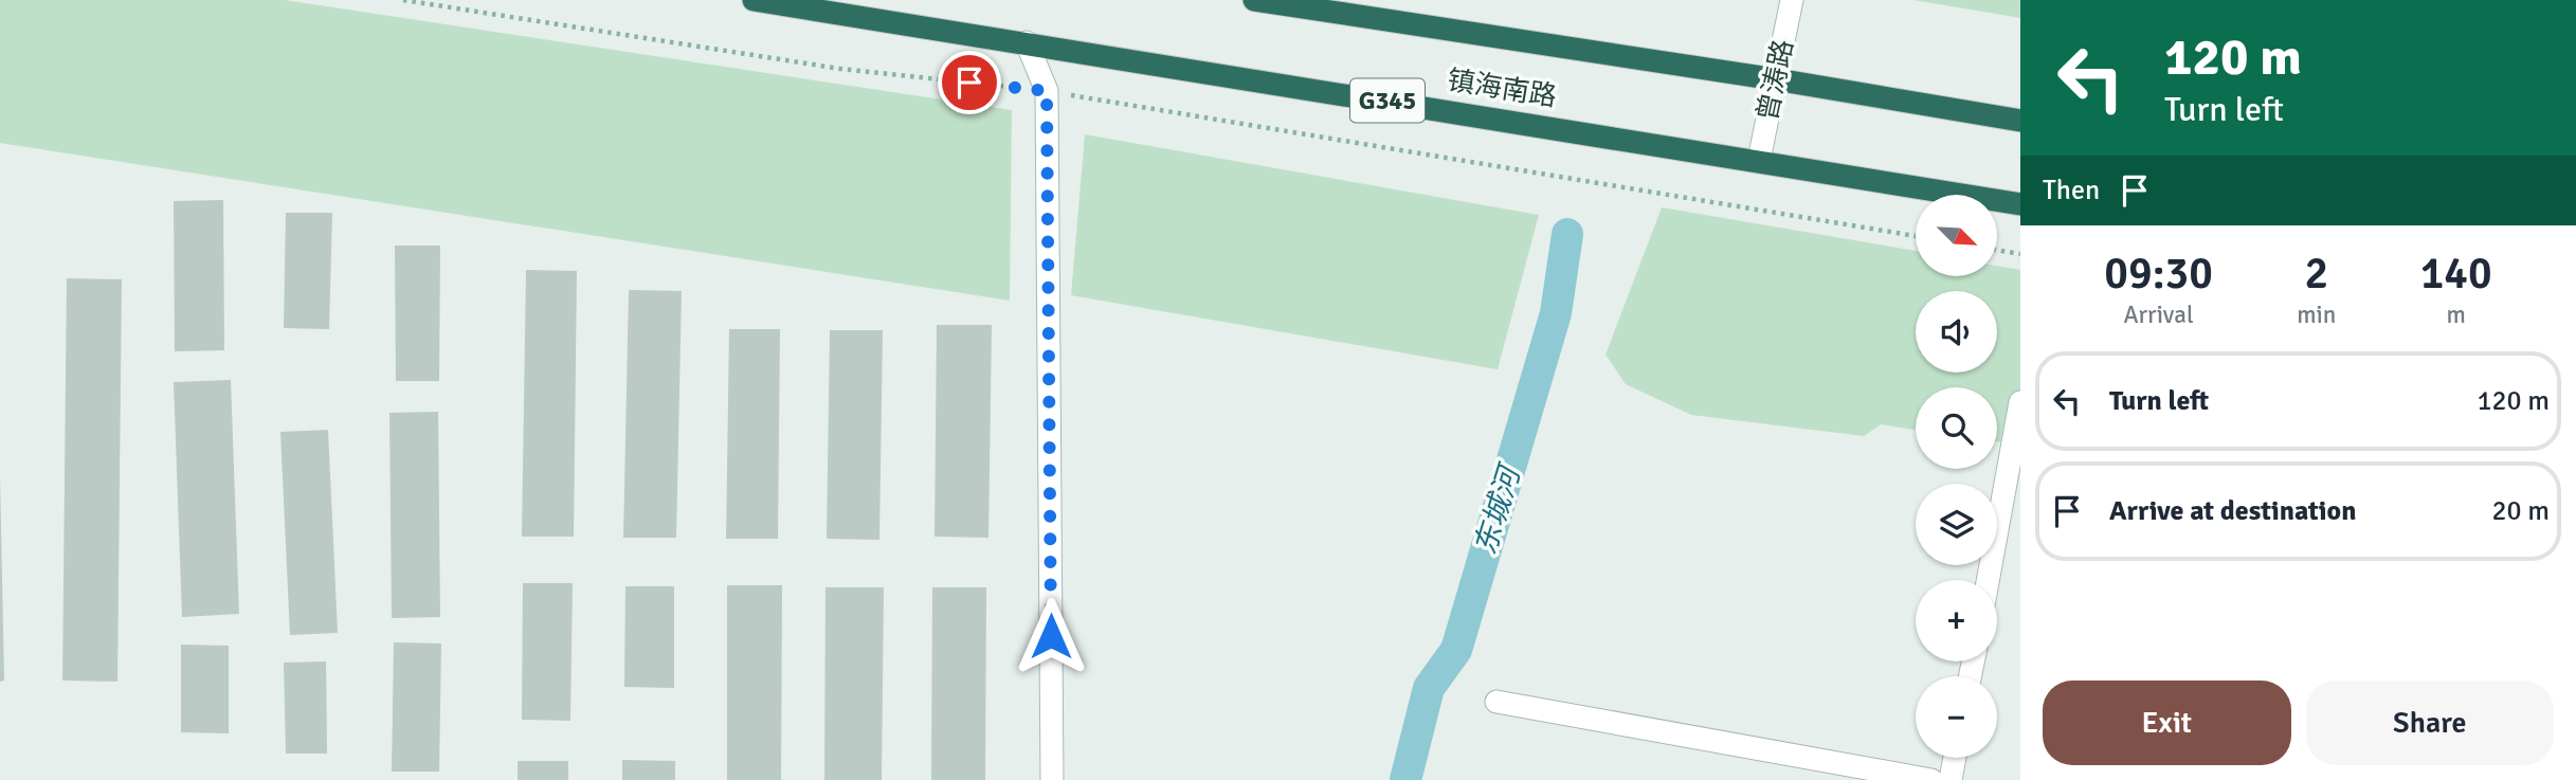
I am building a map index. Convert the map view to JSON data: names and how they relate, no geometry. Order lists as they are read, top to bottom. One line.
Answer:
{"streets":{"highway":["镇海南路","G345"],"street":["曾涛路"]},"crossings":[["曾涛路","镇海南路"]],"water":["东城河"],"north":"bottom right","page":{"turn":["120 m","Turn left"],"then":"Then","map_buttons":["+","−"],"eta":["09:30","Arrival","2","min","140","m"],"list":[{"name":"Turn left","value":"120 m"},{"name":"Arrive at destination","value":"20 m"}],"buttons":["Exit","Share"]}}
